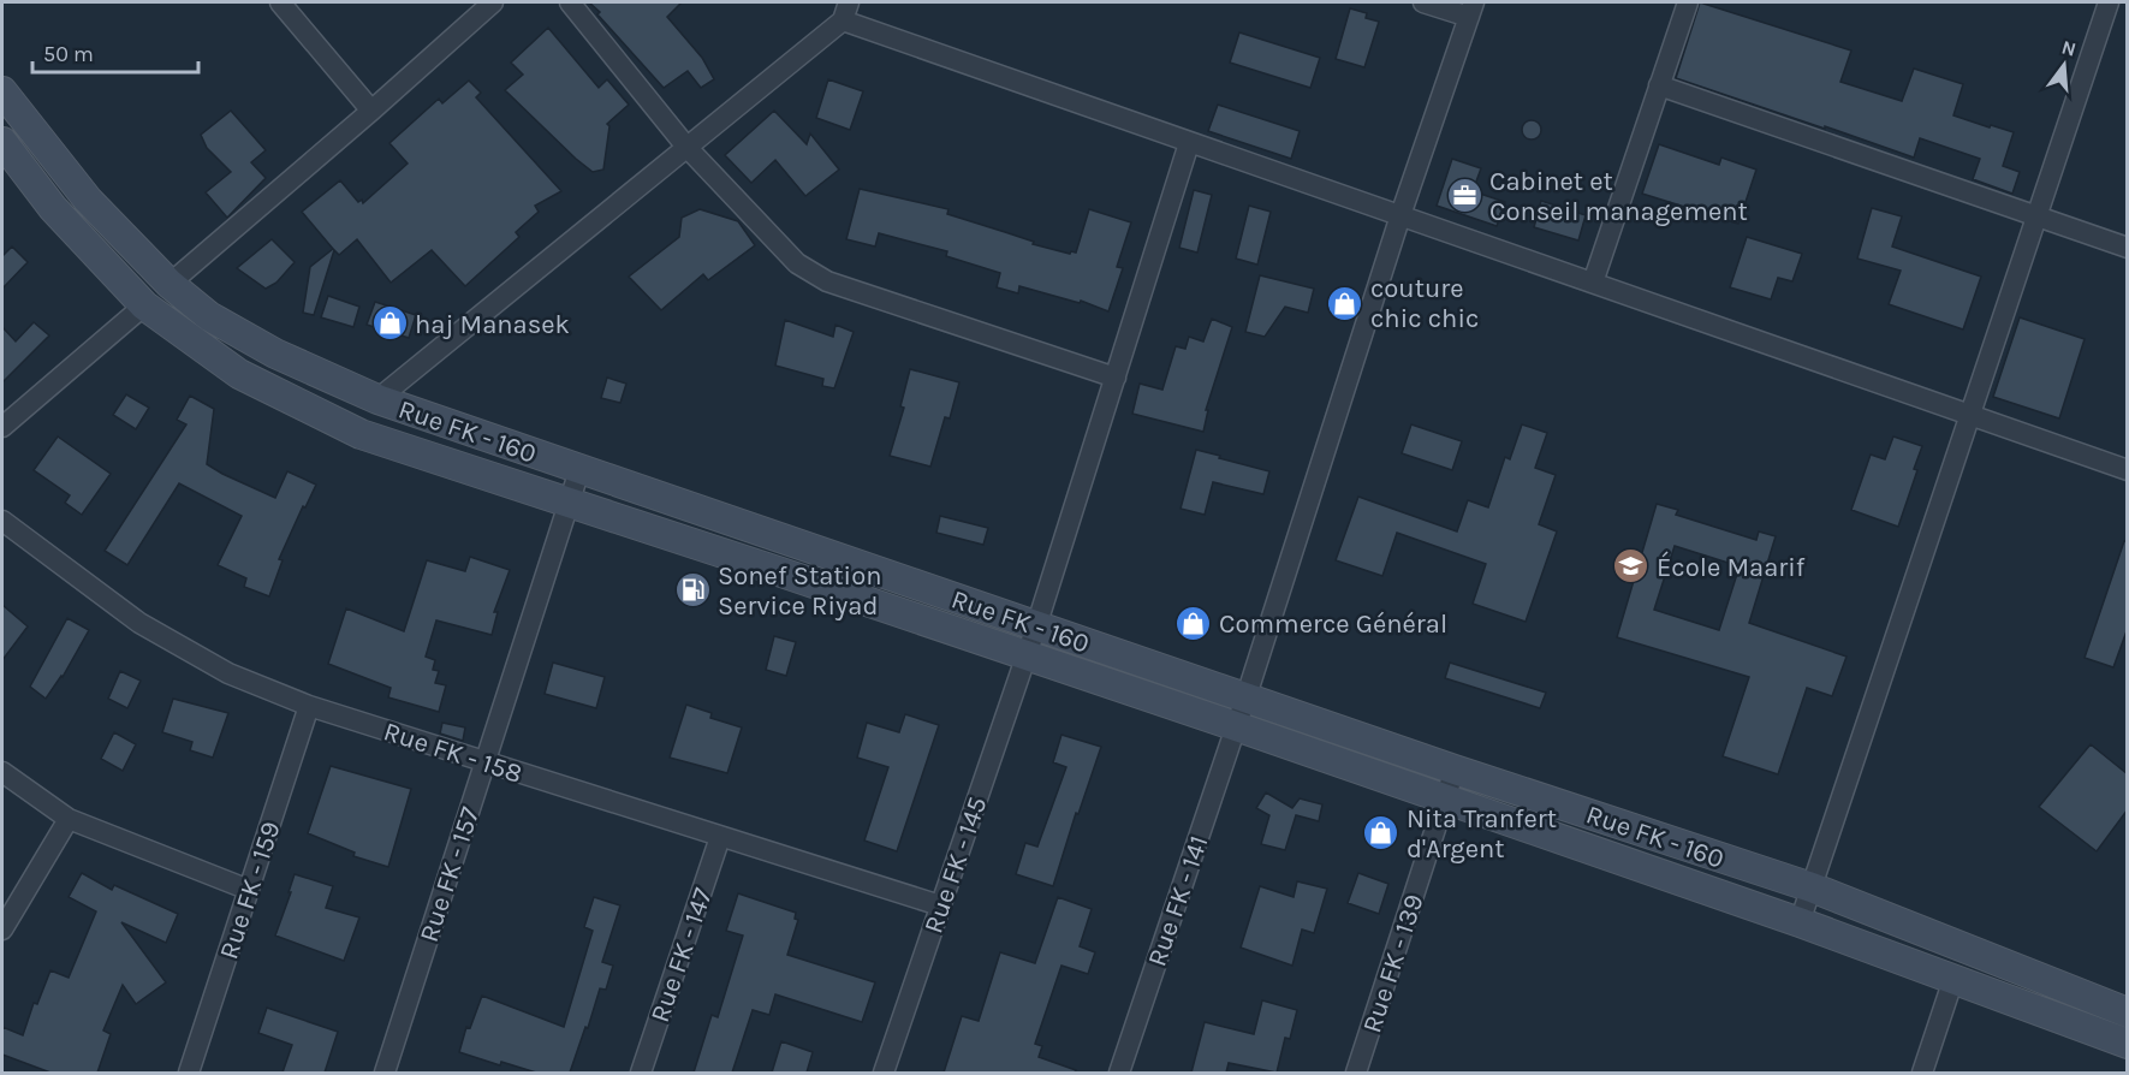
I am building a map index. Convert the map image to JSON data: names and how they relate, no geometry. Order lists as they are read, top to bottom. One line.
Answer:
{"streets":{"main road":["Rue FK - 160"],"street":["Rue FK - 158","Rue FK - 145","Rue FK - 157","Rue FK - 159","Rue FK - 141","Rue FK - 147","Rue FK - 139"]},"crossings":[["Rue FK - 160","Rue FK - 145"],["Rue FK - 160","Rue FK - 157"],["Rue FK - 160","Rue FK - 141"],["Rue FK - 160","Rue FK - 139"],["Rue FK - 158","Rue FK - 145"],["Rue FK - 158","Rue FK - 157"],["Rue FK - 158","Rue FK - 159"],["Rue FK - 158","Rue FK - 147"]],"places":{"office":["Cabinet et Conseil management"],"shop":["couture chic chic","haj Manasek","Commerce Général","Nita Tranfert d'Argent"],"school or university":["École Maarif"],"fuel station":["Sonef Station Service Riyad"]},"scale_bar":"50 m","north":"top"}
